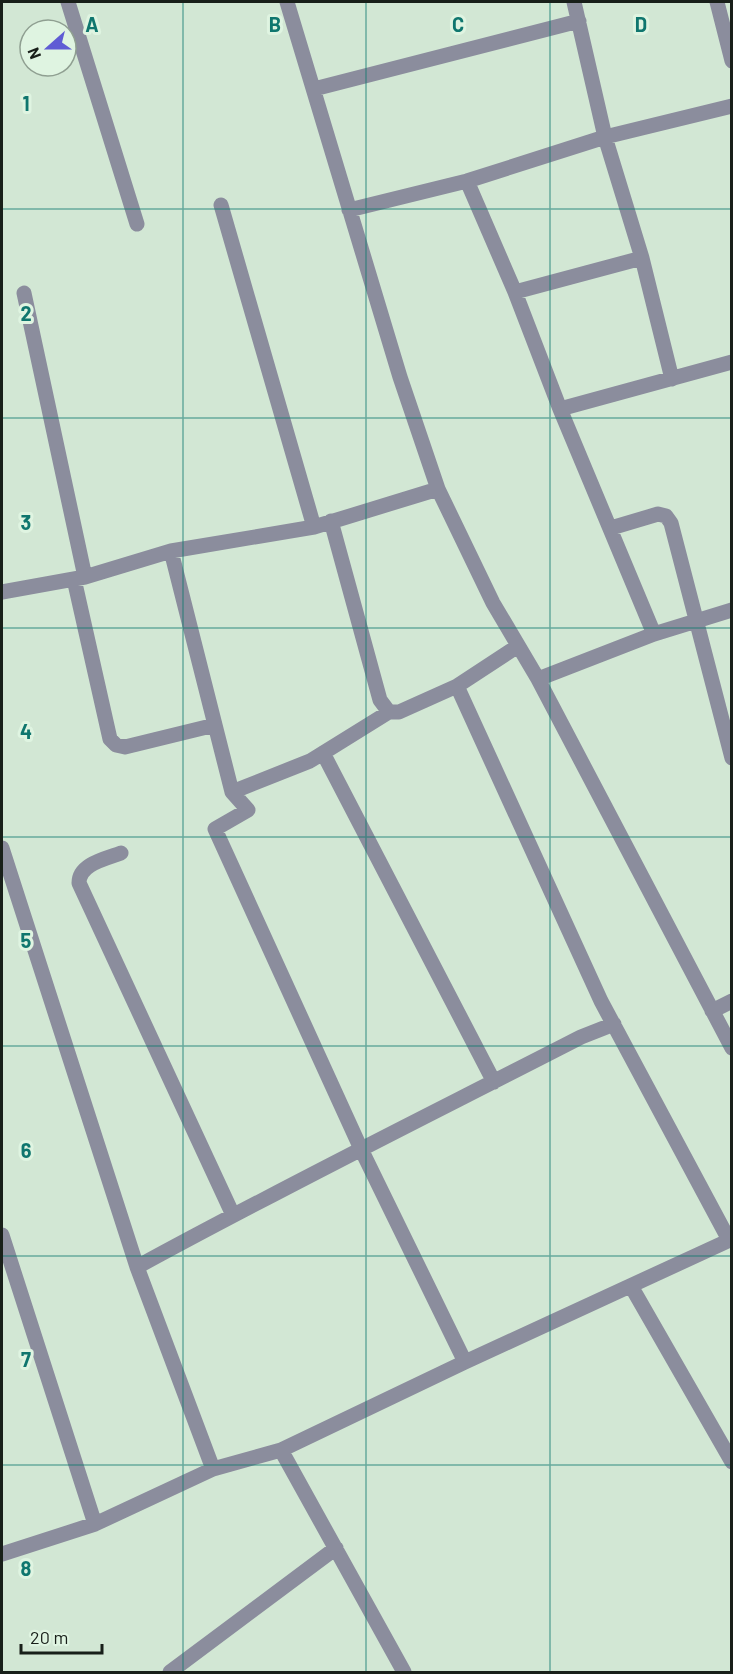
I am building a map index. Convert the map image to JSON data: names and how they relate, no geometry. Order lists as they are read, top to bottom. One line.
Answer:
{"scale_bar":"20 m","north":"left","grid":{"columns":["A","B","C","D"],"rows":["1","2","3","4","5","6","7","8"]}}
